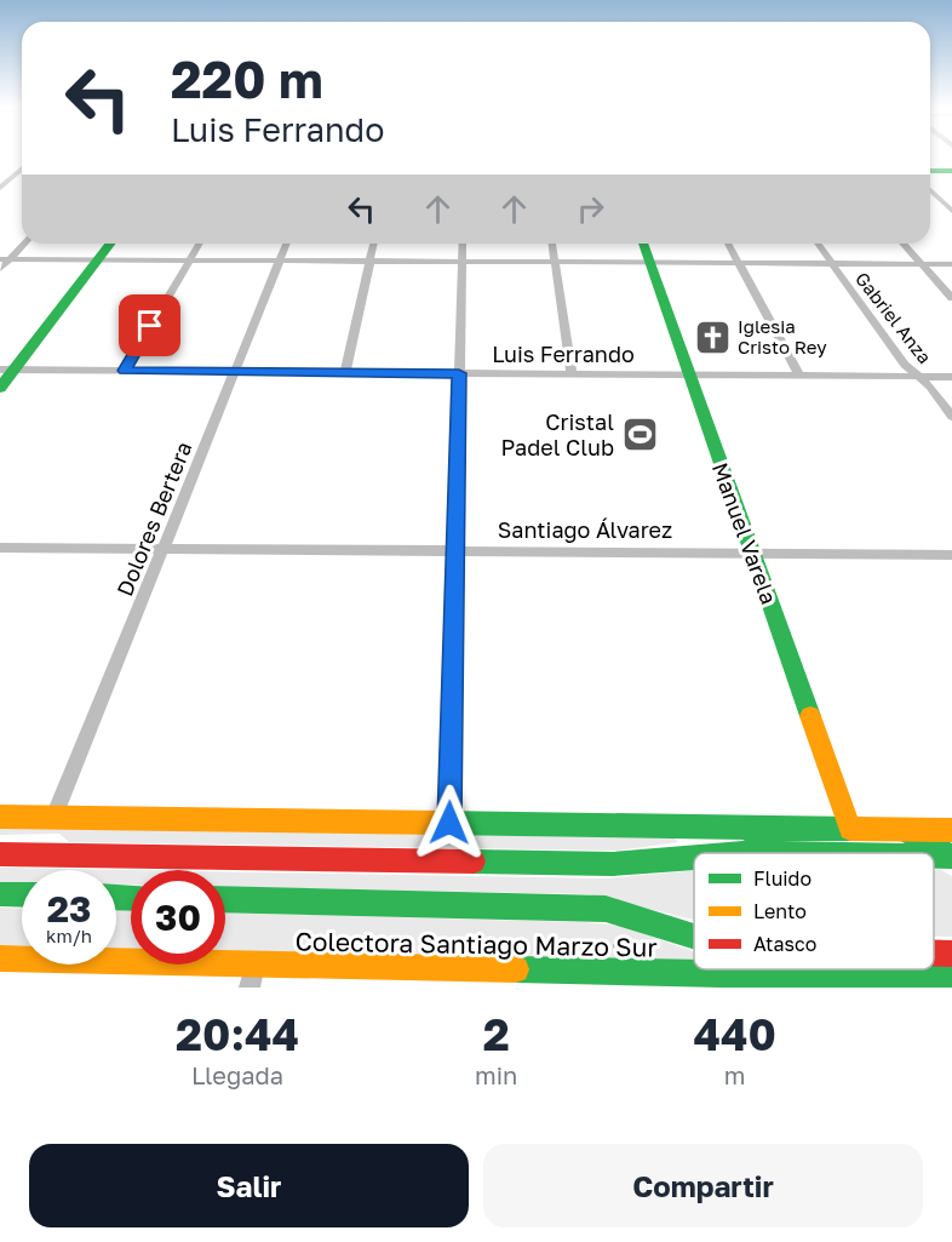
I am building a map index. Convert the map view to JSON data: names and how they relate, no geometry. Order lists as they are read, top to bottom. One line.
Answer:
{"streets":{"street":["Gabriel Anza","Luis Ferrando","Dolores Bertera","Santiago Álvarez","Manuel Varela","Colectora Santiago Marzo Sur"]},"crossings":[["Gabriel Anza","Luis Ferrando"],["Luis Ferrando","Dolores Bertera"],["Luis Ferrando","Manuel Varela"],["Dolores Bertera","Santiago Álvarez"],["Santiago Álvarez","Manuel Varela"]],"places":{"church":["Iglesia Cristo Rey"],"sports":["Cristal Padel Club"]},"legend":["Fluido","Lento","Atasco"],"page":{"turn":["220 m","Luis Ferrando"],"speed":"23 km/h","limit":"30","eta":["20:44","Llegada","2","min","440","m"],"buttons":["Salir","Compartir"]}}
